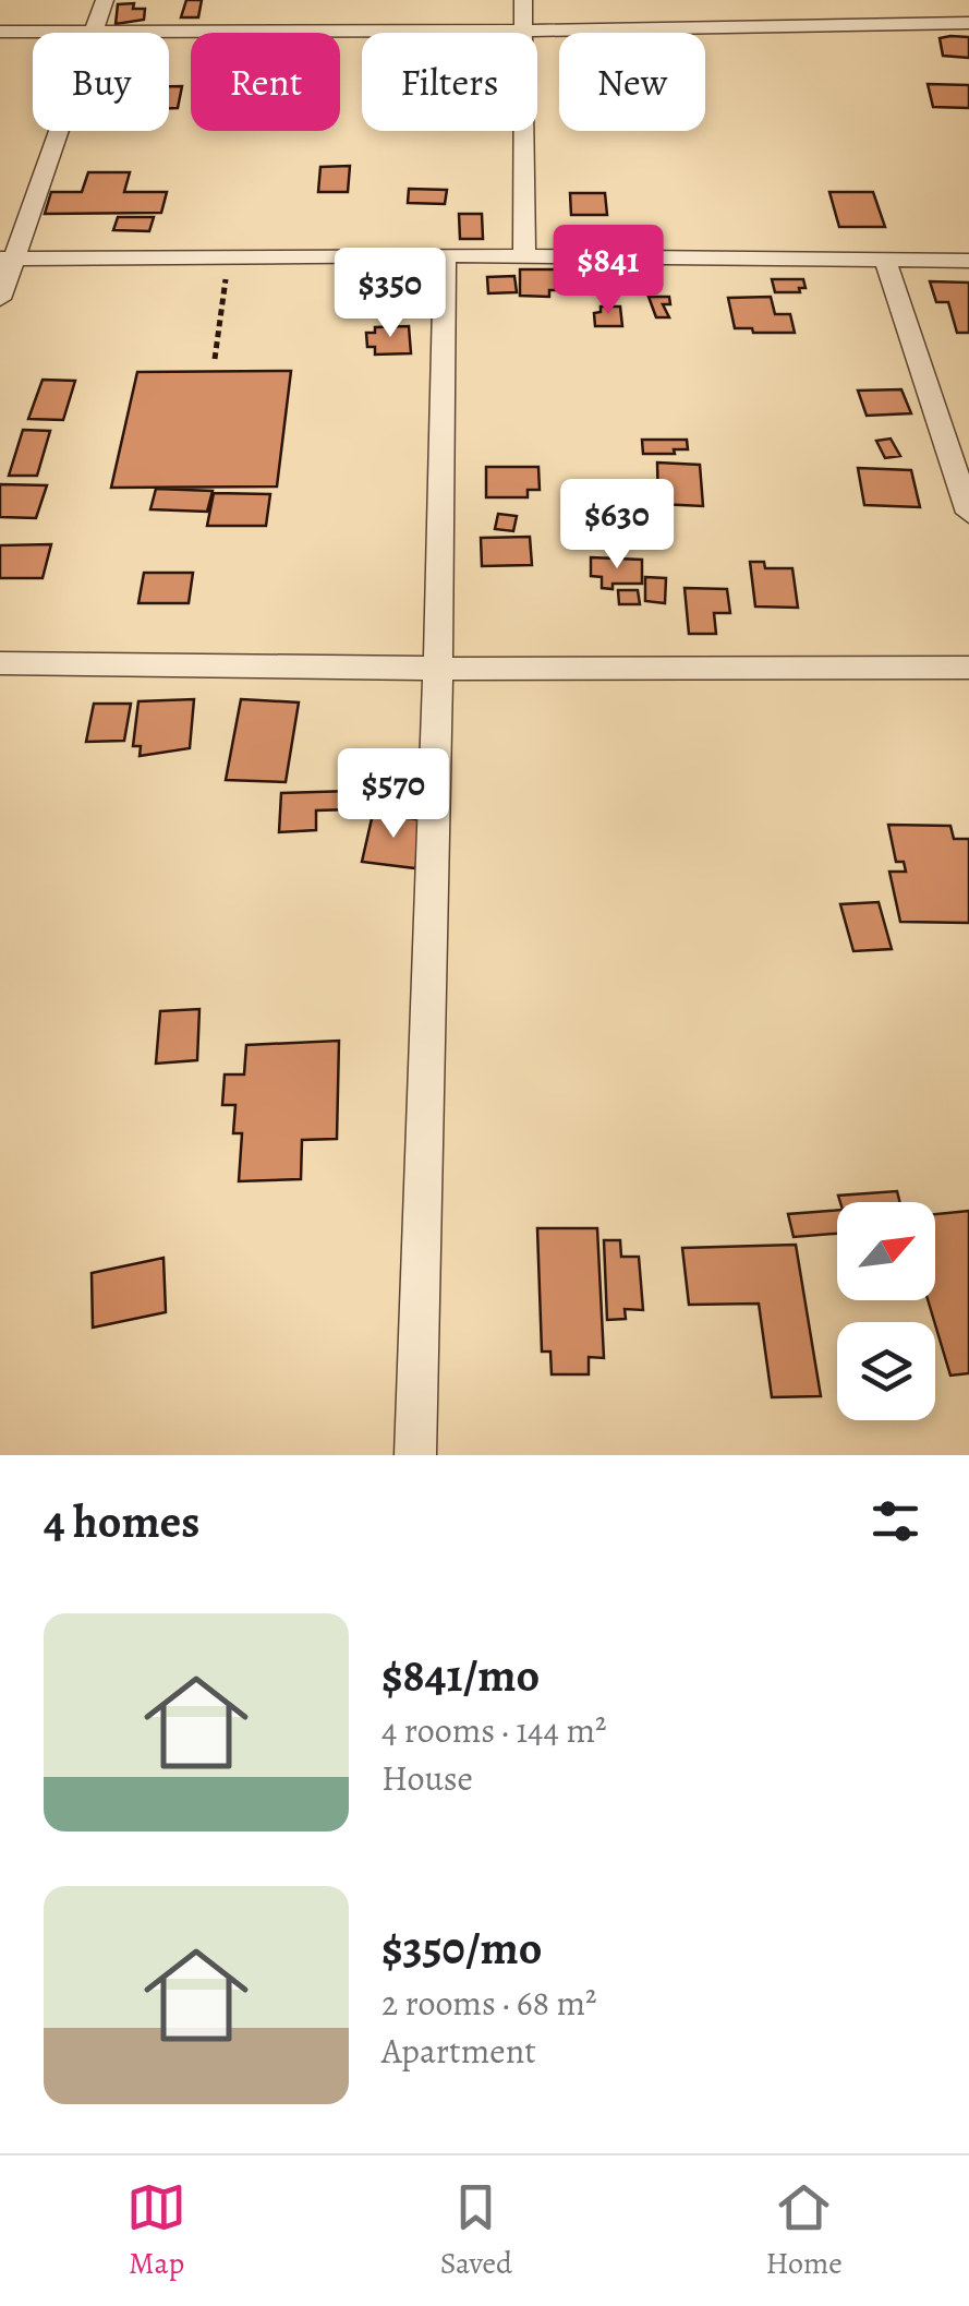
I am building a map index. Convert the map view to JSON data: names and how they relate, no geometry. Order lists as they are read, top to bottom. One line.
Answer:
{"north":"top right","page":{"chip":["Buy","Rent","Filters","New"],"price":["$841","$350","$630","$570"],"heading":"4 homes","list":[{"name":"$841/mo","note":"4 rooms · 144 m² · House"},{"name":"$350/mo","note":"2 rooms · 68 m² · Apartment"}],"tabs":["Map","Saved","Home"]}}
